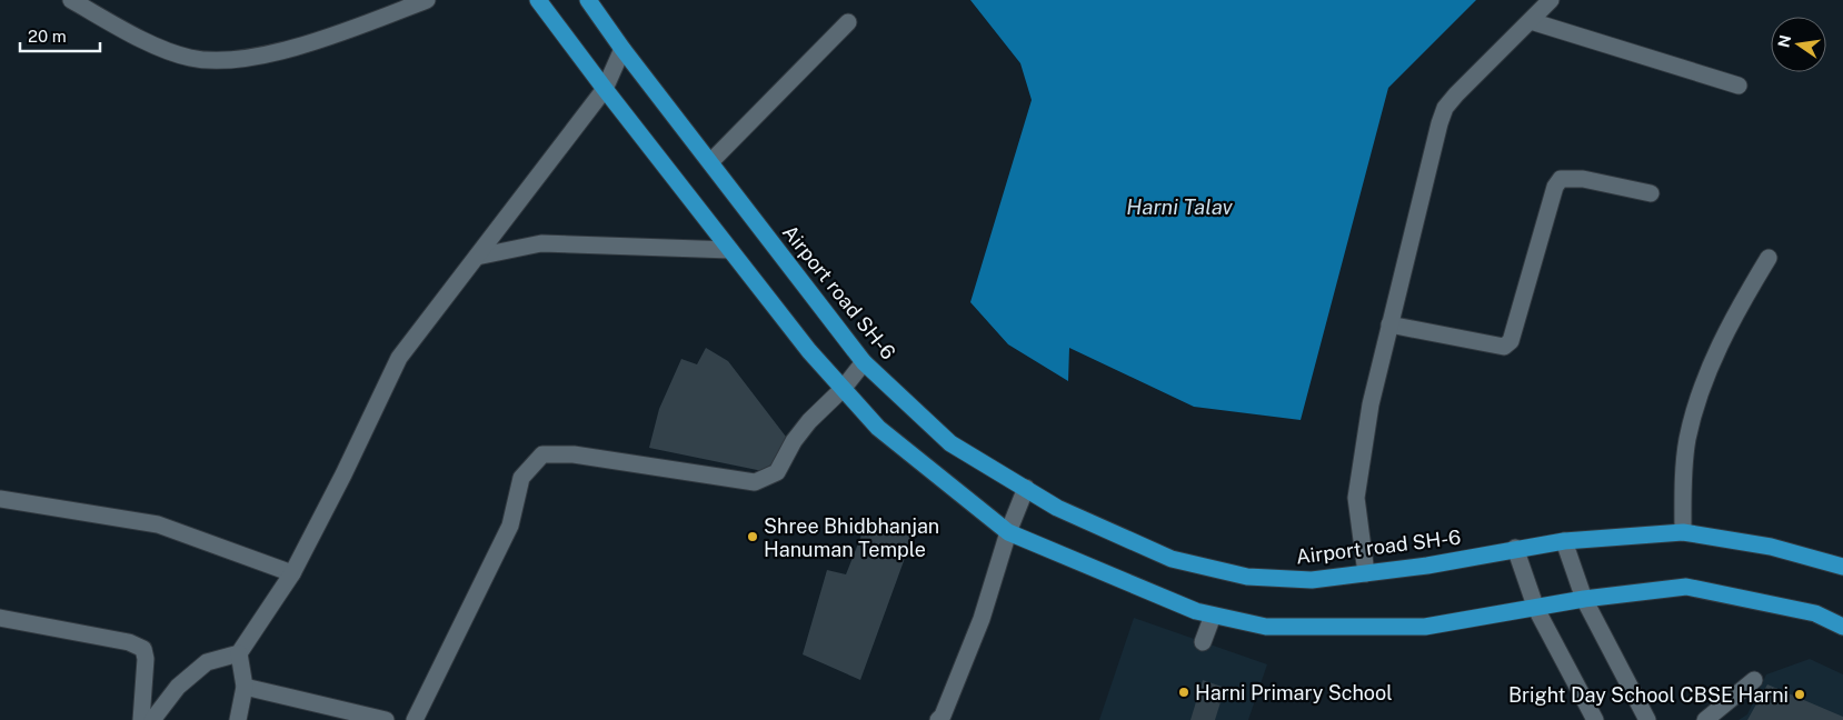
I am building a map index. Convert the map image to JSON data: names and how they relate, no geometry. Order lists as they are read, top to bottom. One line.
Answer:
{"streets":{"main road":["Airport road SH-6"]},"water":["Harni Talav"],"places":["Shree Bhidbhanjan Hanuman Temple","Harni Primary School","Bright Day School CBSE Harni"],"scale_bar":"20 m","north":"left"}
